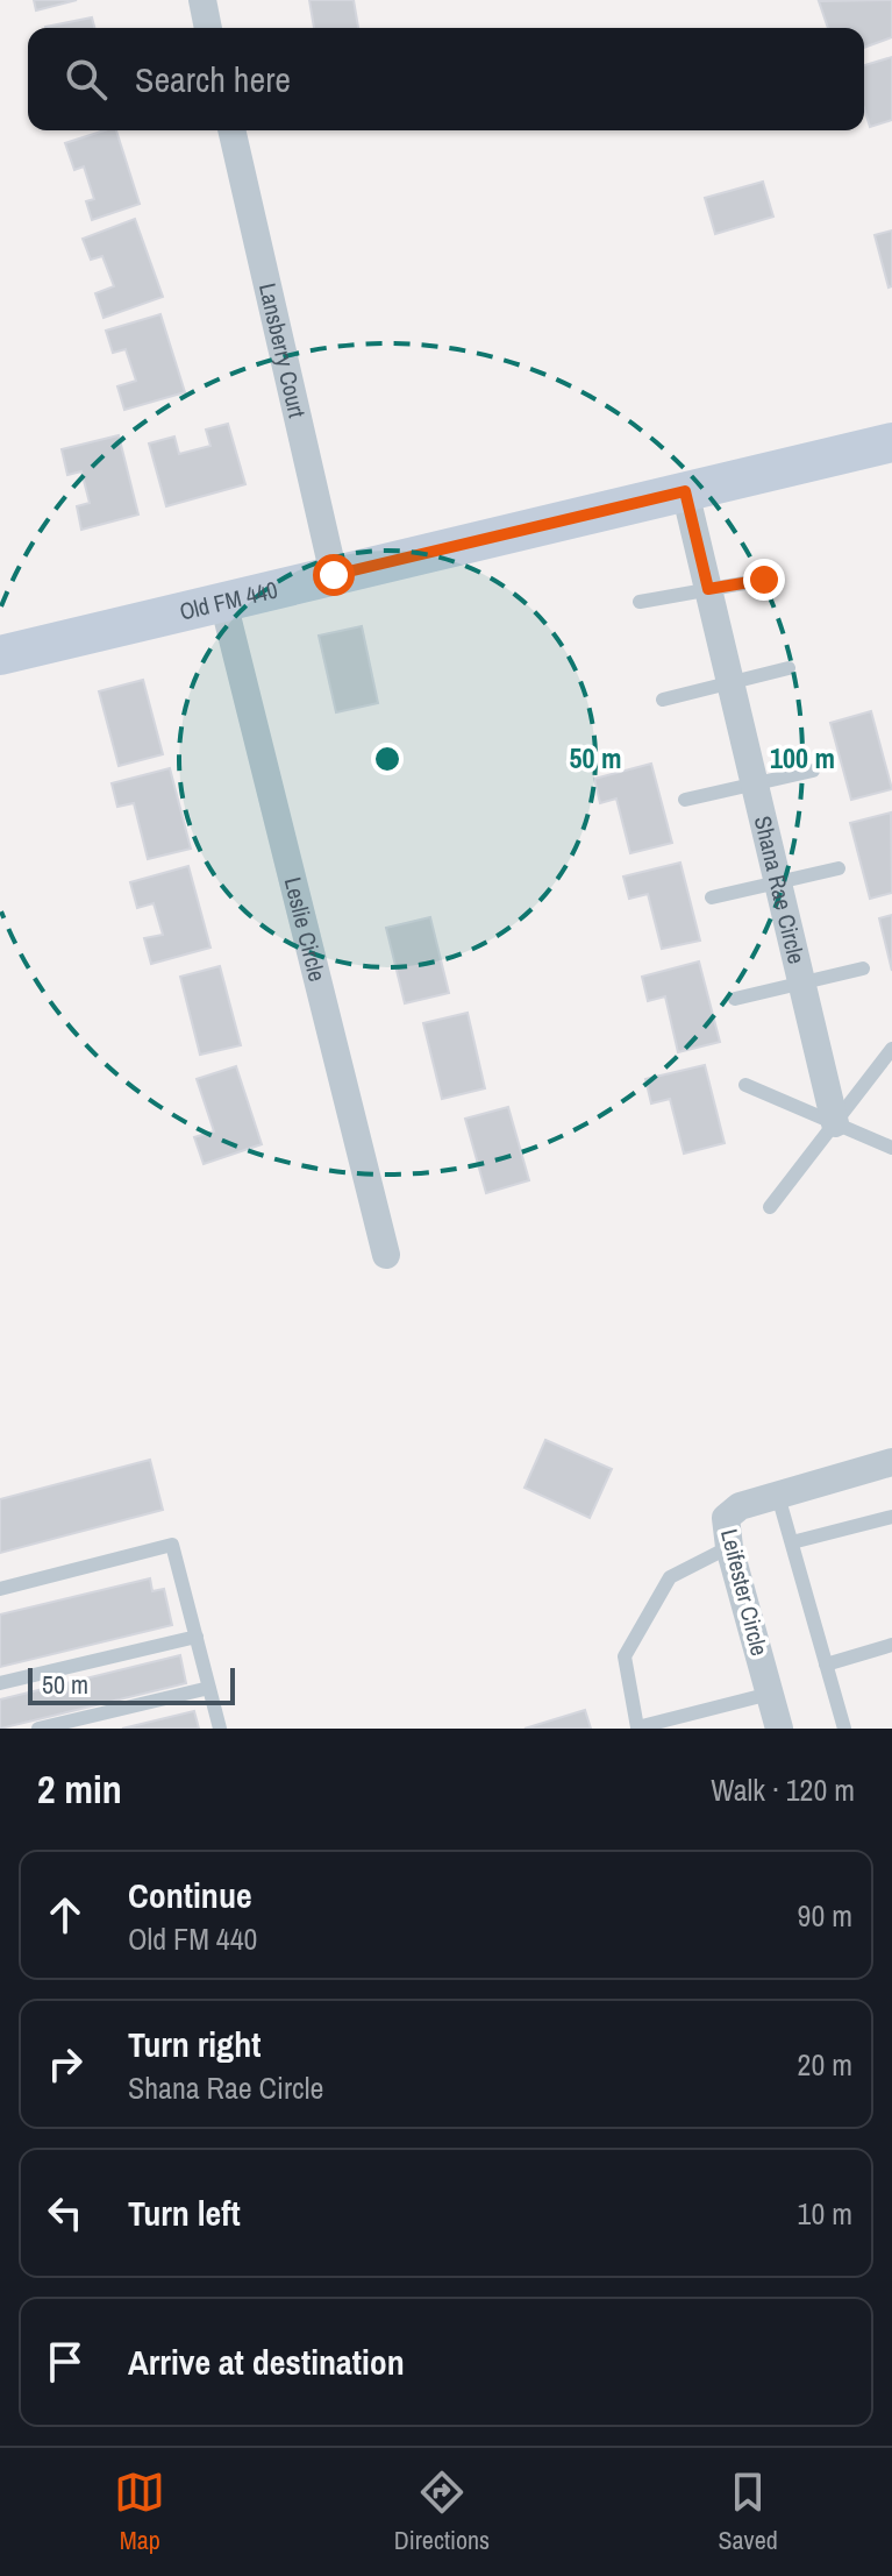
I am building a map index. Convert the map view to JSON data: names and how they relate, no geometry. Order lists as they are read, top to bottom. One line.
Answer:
{"streets":{"street":["Lansberry Court","Old FM 440","Shana Rae Circle","Leslie Circle","Leifester Circle"]},"crossings":[["Lansberry Court","Old FM 440"],["Old FM 440","Shana Rae Circle"],["Old FM 440","Leslie Circle"]],"scale_bar":"50 m","page":{"search":"Search here","scale":"50 m","heading":["2 min","Walk · 120 m"],"list":[["Continue","Old FM 440","90 m"],["Turn right","Shana Rae Circle","20 m"],["Turn left","10 m"],"Arrive at destination"],"nav":["Map","Directions","Saved"]},"rings":["50 m","100 m"]}
